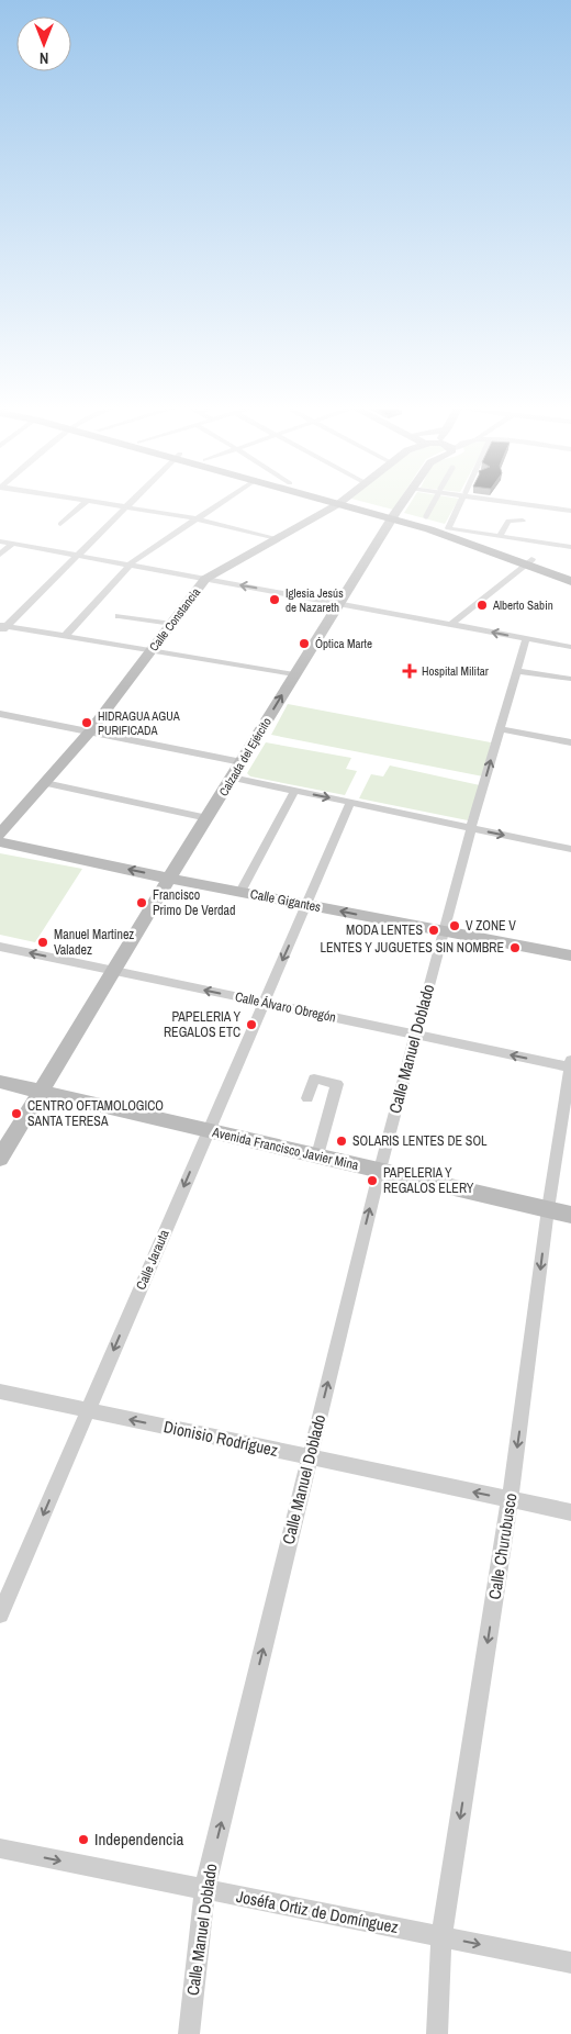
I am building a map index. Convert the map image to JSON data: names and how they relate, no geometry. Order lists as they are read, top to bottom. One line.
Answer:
{"streets":{"main road":["Calle Constancia","Calzada del Ejército","Calle Gigantes","Avenida Francisco Javier Mina"],"street":["Calle Álvaro Obregón","Calle Manuel Doblado","Calle Jarauta","Dionisio Rodríguez","Calle Churubusco","Joséfa Ortiz de Domínguez"]},"crossings":[["Calzada del Ejército","Calle Gigantes"],["Calzada del Ejército","Calle Álvaro Obregón"],["Calzada del Ejército","Avenida Francisco Javier Mina"],["Calle Gigantes","Calle Manuel Doblado"],["Calle Gigantes","Calle Jarauta"],["Calle Álvaro Obregón","Calle Manuel Doblado"],["Calle Álvaro Obregón","Calle Jarauta"],["Calle Álvaro Obregón","Calle Churubusco"],["Calle Manuel Doblado","Avenida Francisco Javier Mina"],["Calle Manuel Doblado","Dionisio Rodríguez"],["Calle Manuel Doblado","Joséfa Ortiz de Domínguez"],["Avenida Francisco Javier Mina","Calle Jarauta"],["Avenida Francisco Javier Mina","Calle Churubusco"],["Calle Jarauta","Dionisio Rodríguez"],["Dionisio Rodríguez","Calle Churubusco"],["Calle Churubusco","Joséfa Ortiz de Domínguez"]],"one_way":["Calle Gigantes","Calle Álvaro Obregón","Calle Manuel Doblado","Calle Jarauta","Dionisio Rodríguez","Calle Churubusco","Joséfa Ortiz de Domínguez"],"places":{"other":["Iglesia Jesús de Nazareth","Alberto Sabin","Óptica Marte","HIDRAGUA AGUA PURIFICADA","Francisco Primo De Verdad","V ZONE V","MODA LENTES","Manuel Martinez Valadez","LENTES Y JUGUETES SIN NOMBRE","PAPELERIA Y REGALOS ETC","CENTRO OFTAMOLOGICO SANTA TERESA","SOLARIS LENTES DE SOL","PAPELERIA Y REGALOS ELERY","Independencia"],"health":["Hospital Militar"]},"north":"bottom"}
